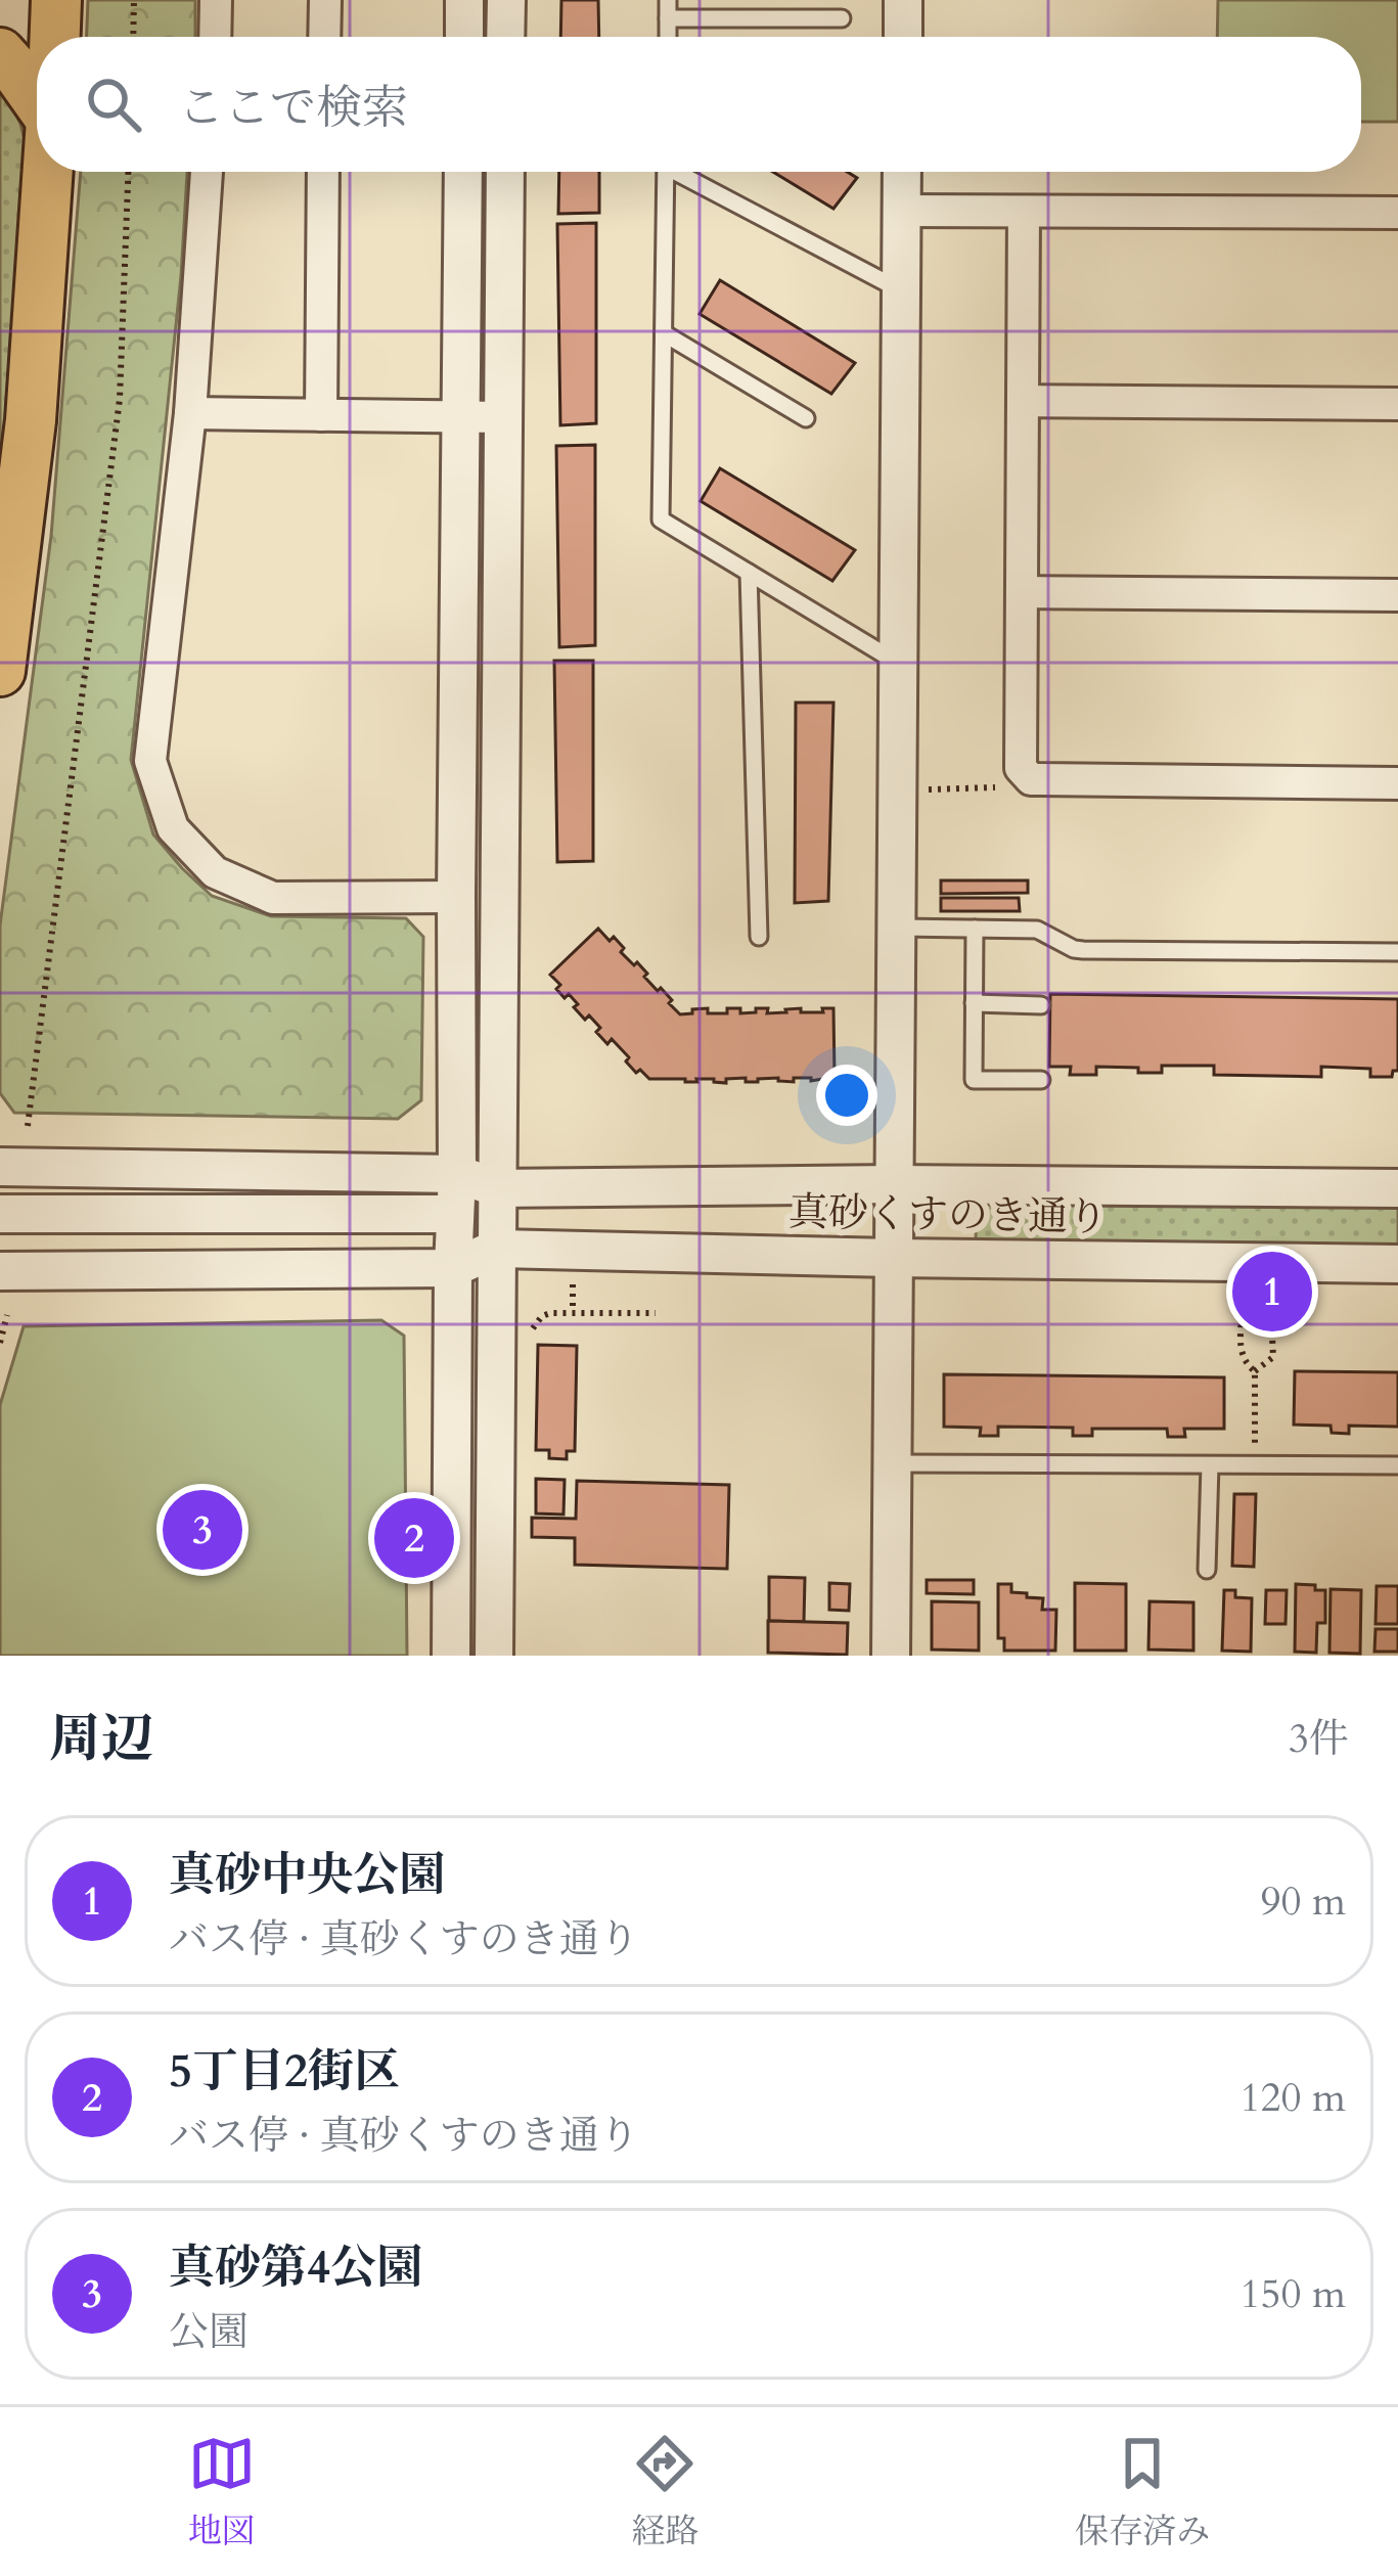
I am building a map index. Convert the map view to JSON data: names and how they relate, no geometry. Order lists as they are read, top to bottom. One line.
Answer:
{"streets":{"street":["真砂くすのき通り"]},"page":{"search":"ここで検索","pins":["1","3","2"],"heading":["周辺","3件"],"list":[{"mark":"1","name":"真砂中央公園","note":"バス停 · 真砂くすのき通り","value":"90 m"},{"mark":"2","name":"5丁目2街区","note":"バス停 · 真砂くすのき通り","value":"120 m"},{"mark":"3","name":"真砂第4公園","note":"公園","value":"150 m"}],"nav":["地図","経路","保存済み"]}}
